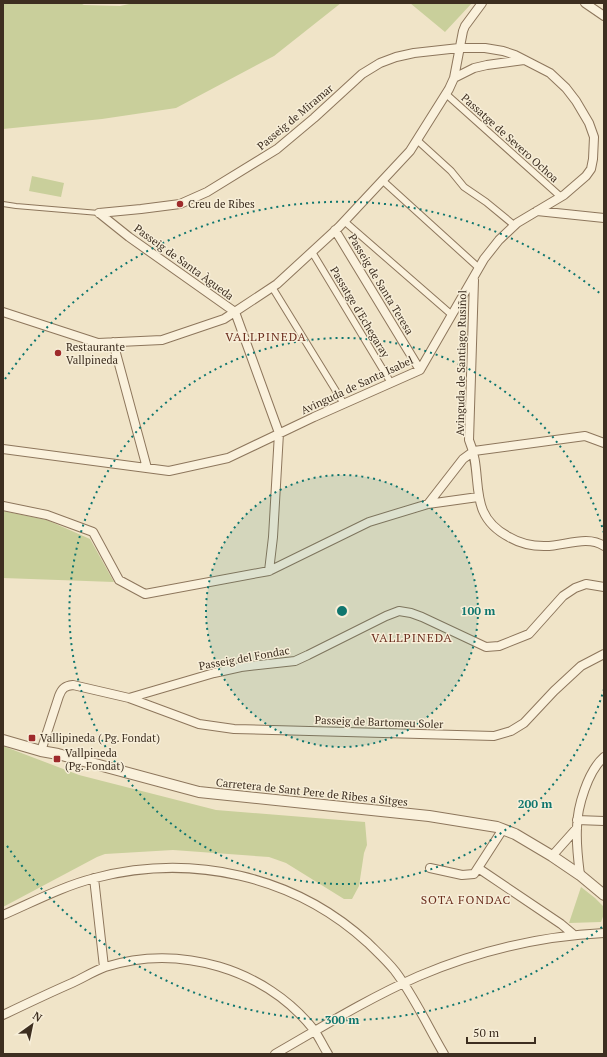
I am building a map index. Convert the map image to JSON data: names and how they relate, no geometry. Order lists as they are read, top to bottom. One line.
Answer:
{"streets":{"street":["Passeig de Miramar","Passatge de Severo Ochoa","Passeig de Santa Àgueda","Passeig de Santa Teresa","Passatge d'Echegaray","Avinguda de Santiago Rusiñol","Avinguda de Santa Isabel","Passeig del Fondac","Passeig de Bartomeu Soler","Carretera de Sant Pere de Ribes a Sitges"]},"crossings":[["Passeig de Miramar","Passeig de Santa Àgueda"],["Passeig de Miramar","Avinguda de Santa Isabel"],["Passatge de Severo Ochoa","Avinguda de Santa Isabel"],["Passeig de Santa Àgueda","Avinguda de Santa Isabel"],["Passeig de Santa Teresa","Avinguda de Santa Isabel"],["Passatge d'Echegaray","Avinguda de Santa Isabel"],["Avinguda de Santiago Rusiñol","Avinguda de Santa Isabel"],["Passeig del Fondac","Passeig de Bartomeu Soler"],["Passeig del Fondac","Carretera de Sant Pere de Ribes a Sitges"]],"districts":["VALLPINEDA","VALLPINEDA","SOTA FONDAC"],"places":{"other":["Creu de Ribes","Restaurante Vallpineda"],"transit":["Vallipineda ( Pg. Fondat)","Vallpineda (Pg. Fondat)"]},"scale_bar":"50 m","north":"top right","rings":["100 m","200 m","300 m"]}
